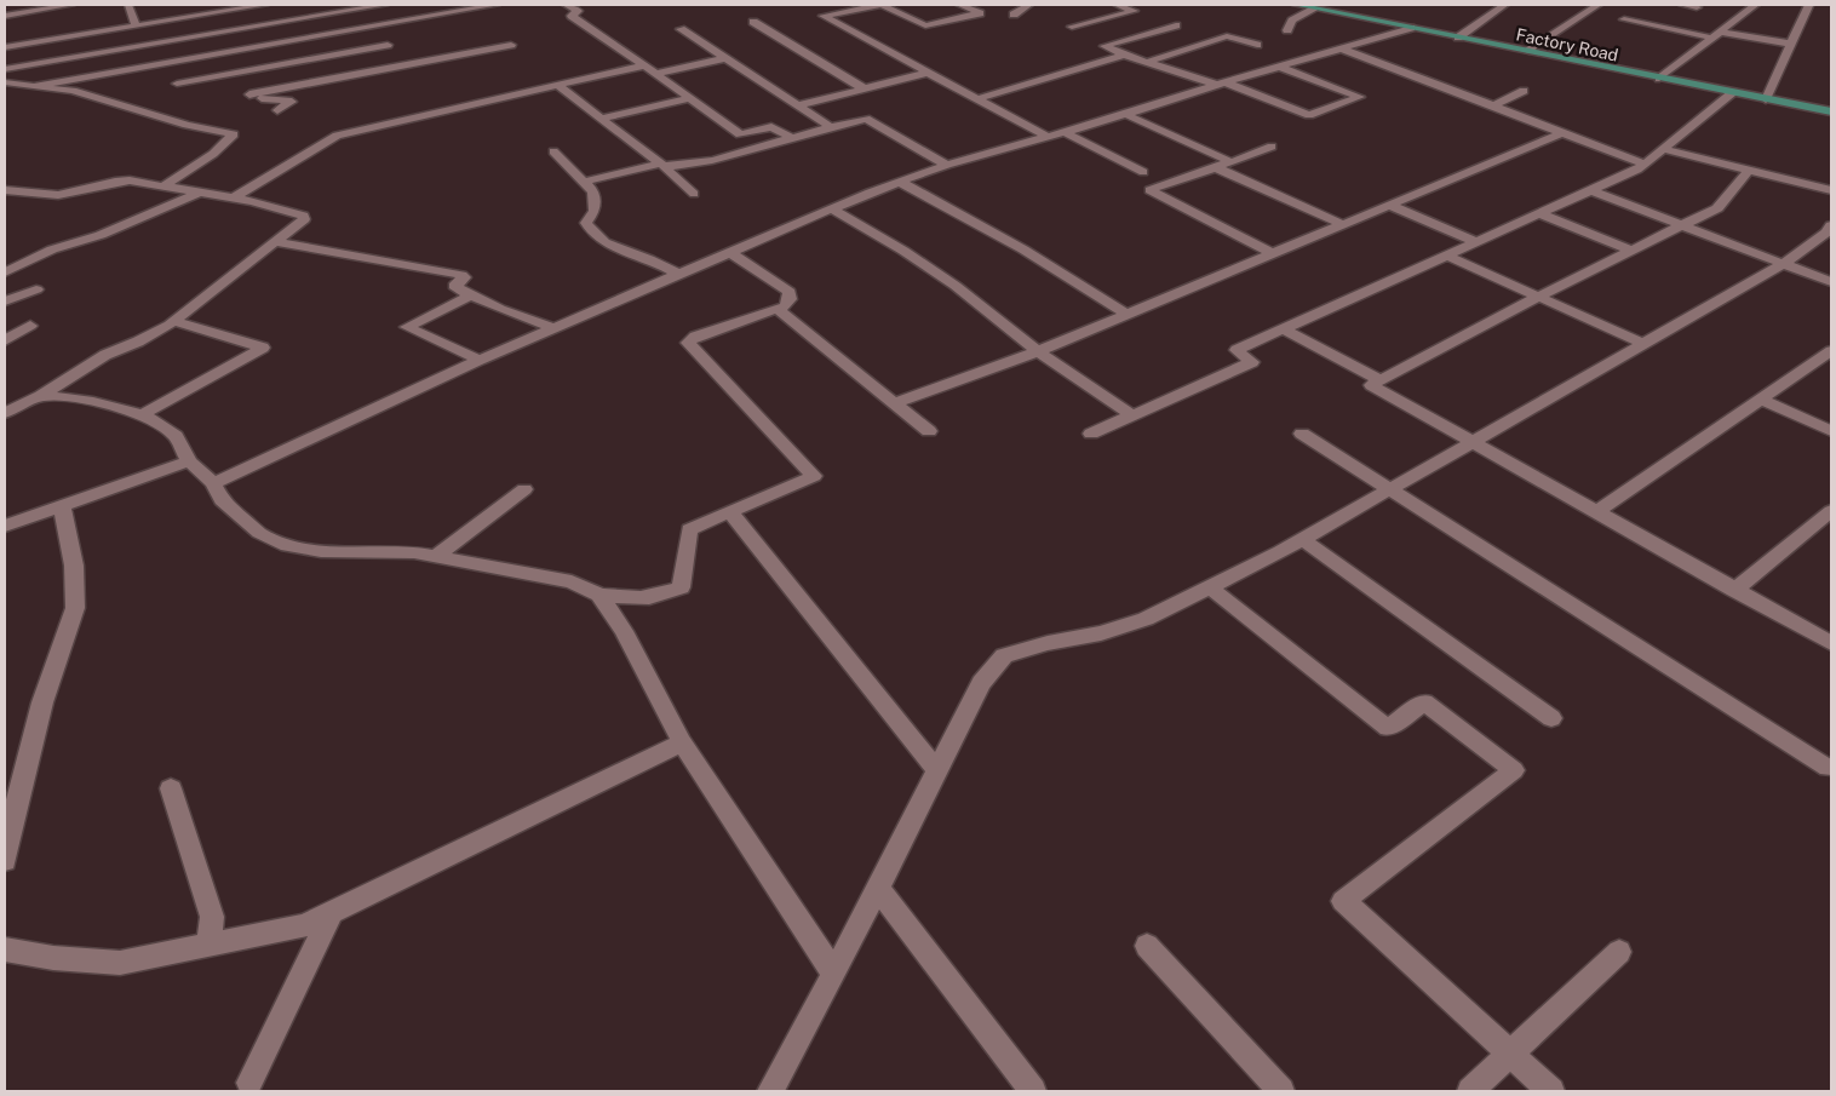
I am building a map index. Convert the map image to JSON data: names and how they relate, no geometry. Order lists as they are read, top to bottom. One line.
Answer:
{"streets":{"main road":["Factory Road"]}}
